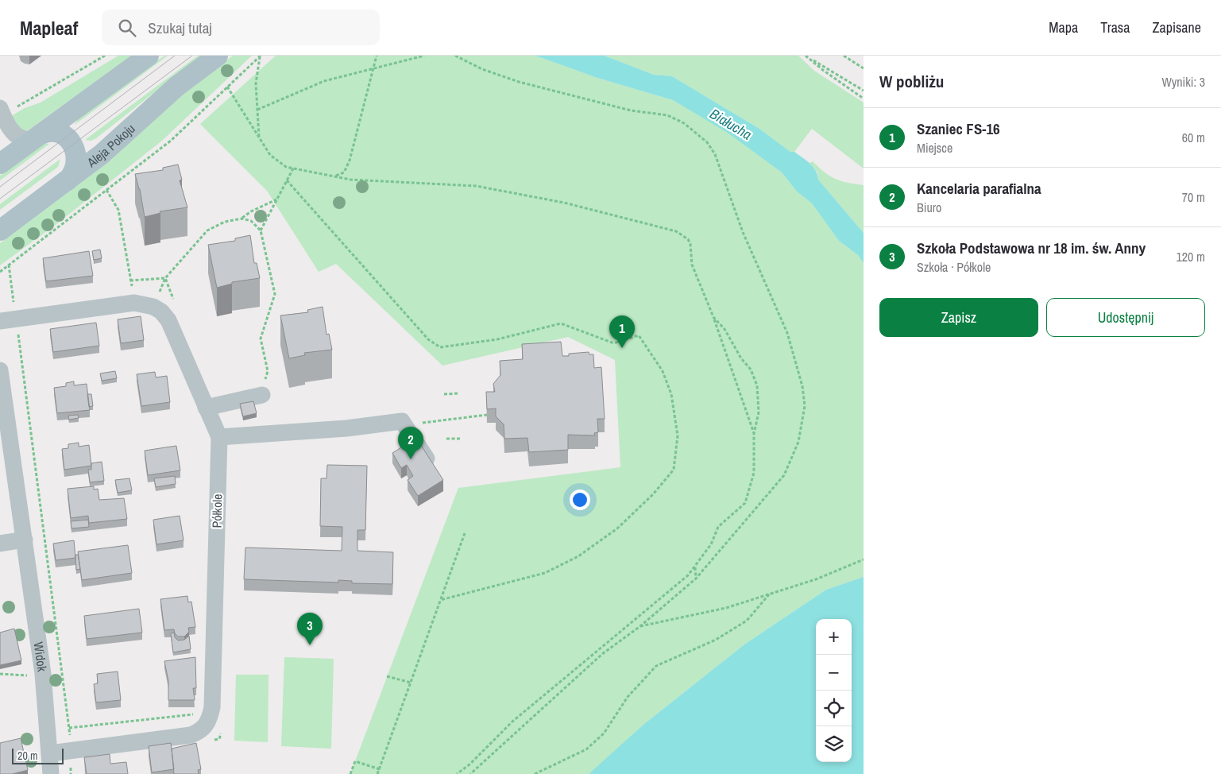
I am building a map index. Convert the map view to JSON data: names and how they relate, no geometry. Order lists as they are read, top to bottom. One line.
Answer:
{"streets":{"main road":["Aleja Pokoju"],"street":["Półkole","Widok"]},"crossings":[["Półkole","Widok"]],"water":["Białucha"],"scale_bar":"20 m","page":{"header":"Mapleaf","search":"Szukaj tutaj","nav":["Mapa","Trasa","Zapisane"],"heading":["W pobliżu","Wyniki: 3"],"list":[{"mark":"1","name":"Szaniec FS-16","note":"Miejsce","value":"60 m"},{"mark":"2","name":"Kancelaria parafialna","note":"Biuro","value":"70 m"},{"mark":"3","name":"Szkoła Podstawowa nr 18 im. św. Anny","note":"Szkoła · Półkole","value":"120 m"}],"buttons":["Zapisz","Udostępnij"],"pins":["1","2","3"],"map_buttons":["+","−"],"scale":"20 m"}}
